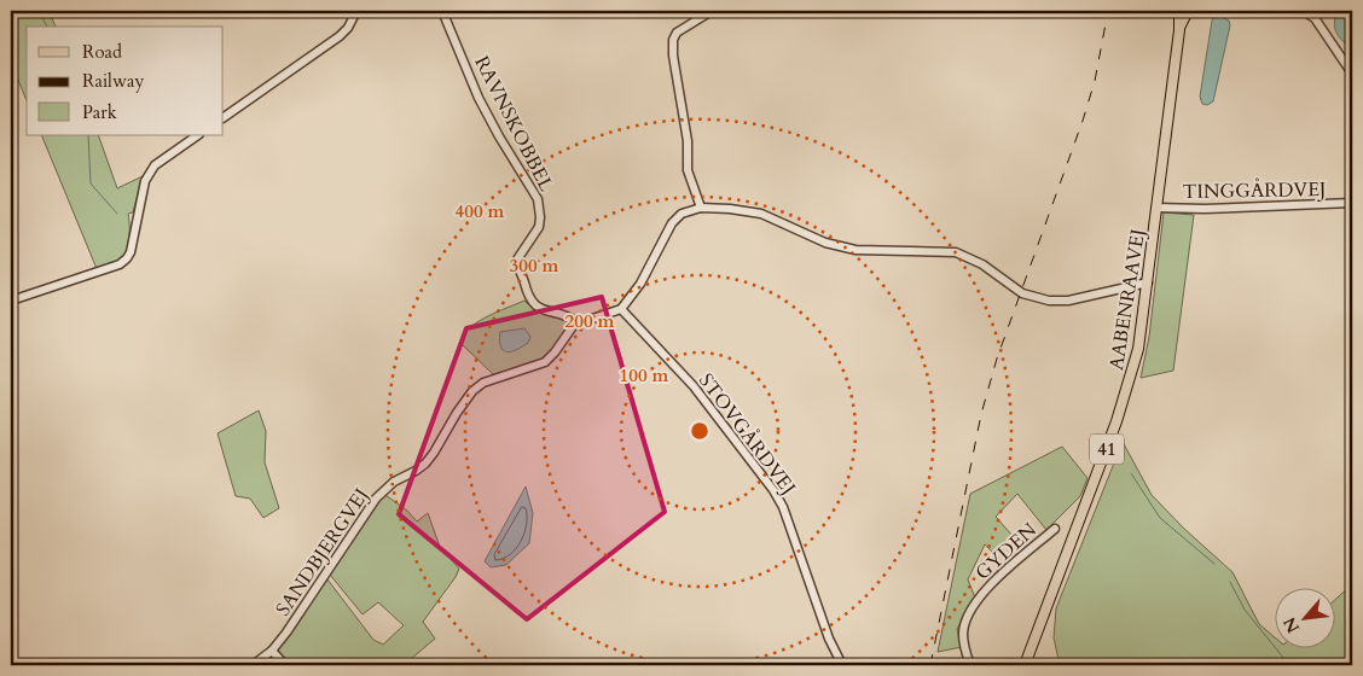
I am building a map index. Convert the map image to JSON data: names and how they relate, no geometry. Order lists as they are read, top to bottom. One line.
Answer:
{"streets":{"main road":["AABENRAAVEJ","41"],"street":["RAVNSKOBBEL","TINGGÅRDVEJ","STOVGÅRDVEJ","GYDEN","SANDBJERGVEJ"]},"crossings":[["RAVNSKOBBEL","SANDBJERGVEJ"],["TINGGÅRDVEJ","AABENRAAVEJ"]],"legend":["Road","Railway","Park"],"north":"bottom left","rings":["400 m","300 m","200 m","100 m"]}
